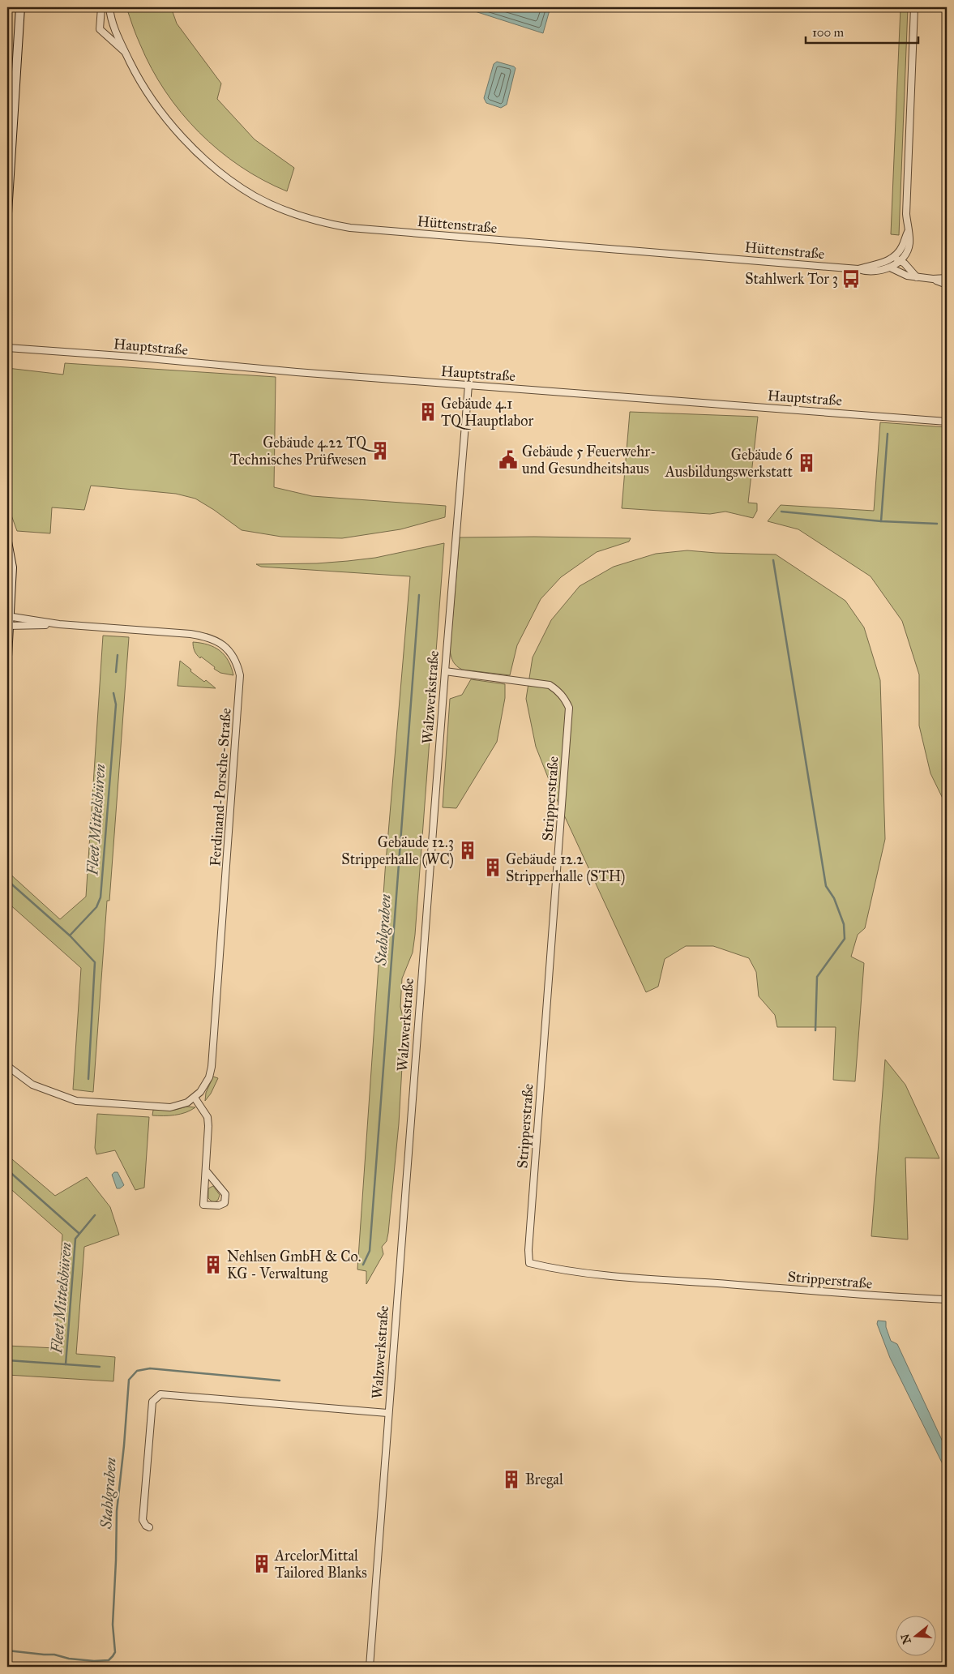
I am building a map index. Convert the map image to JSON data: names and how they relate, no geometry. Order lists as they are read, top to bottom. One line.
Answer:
{"streets":{"street":["Hüttenstraße","Hauptstraße","Walzwerkstraße","Ferdinand-Porsche-Straße","Stripperstraße"]},"crossings":[["Hauptstraße","Walzwerkstraße"],["Walzwerkstraße","Stripperstraße"]],"water":["Fleet Mittelsbüren","Stahlgraben"],"places":{"bus stop":["Stahlwerk Tor 3"],"building":["Gebäude 4.1 TQ Hauptlabor","Gebäude 4.22 TQ Technisches Prüfwesen","Gebäude 6 Ausbildungswerkstatt","Gebäude 12.3 Stripperhalle (WC)","Gebäude 12.2 Stripperhalle (STH)","Nehlsen GmbH & Co. KG - Verwaltung","Bregal","ArcelorMittal Tailored Blanks"],"public building":["Gebäude 5 Feuerwehr- und Gesundheitshaus"]},"scale_bar":"100 m","north":"left"}
